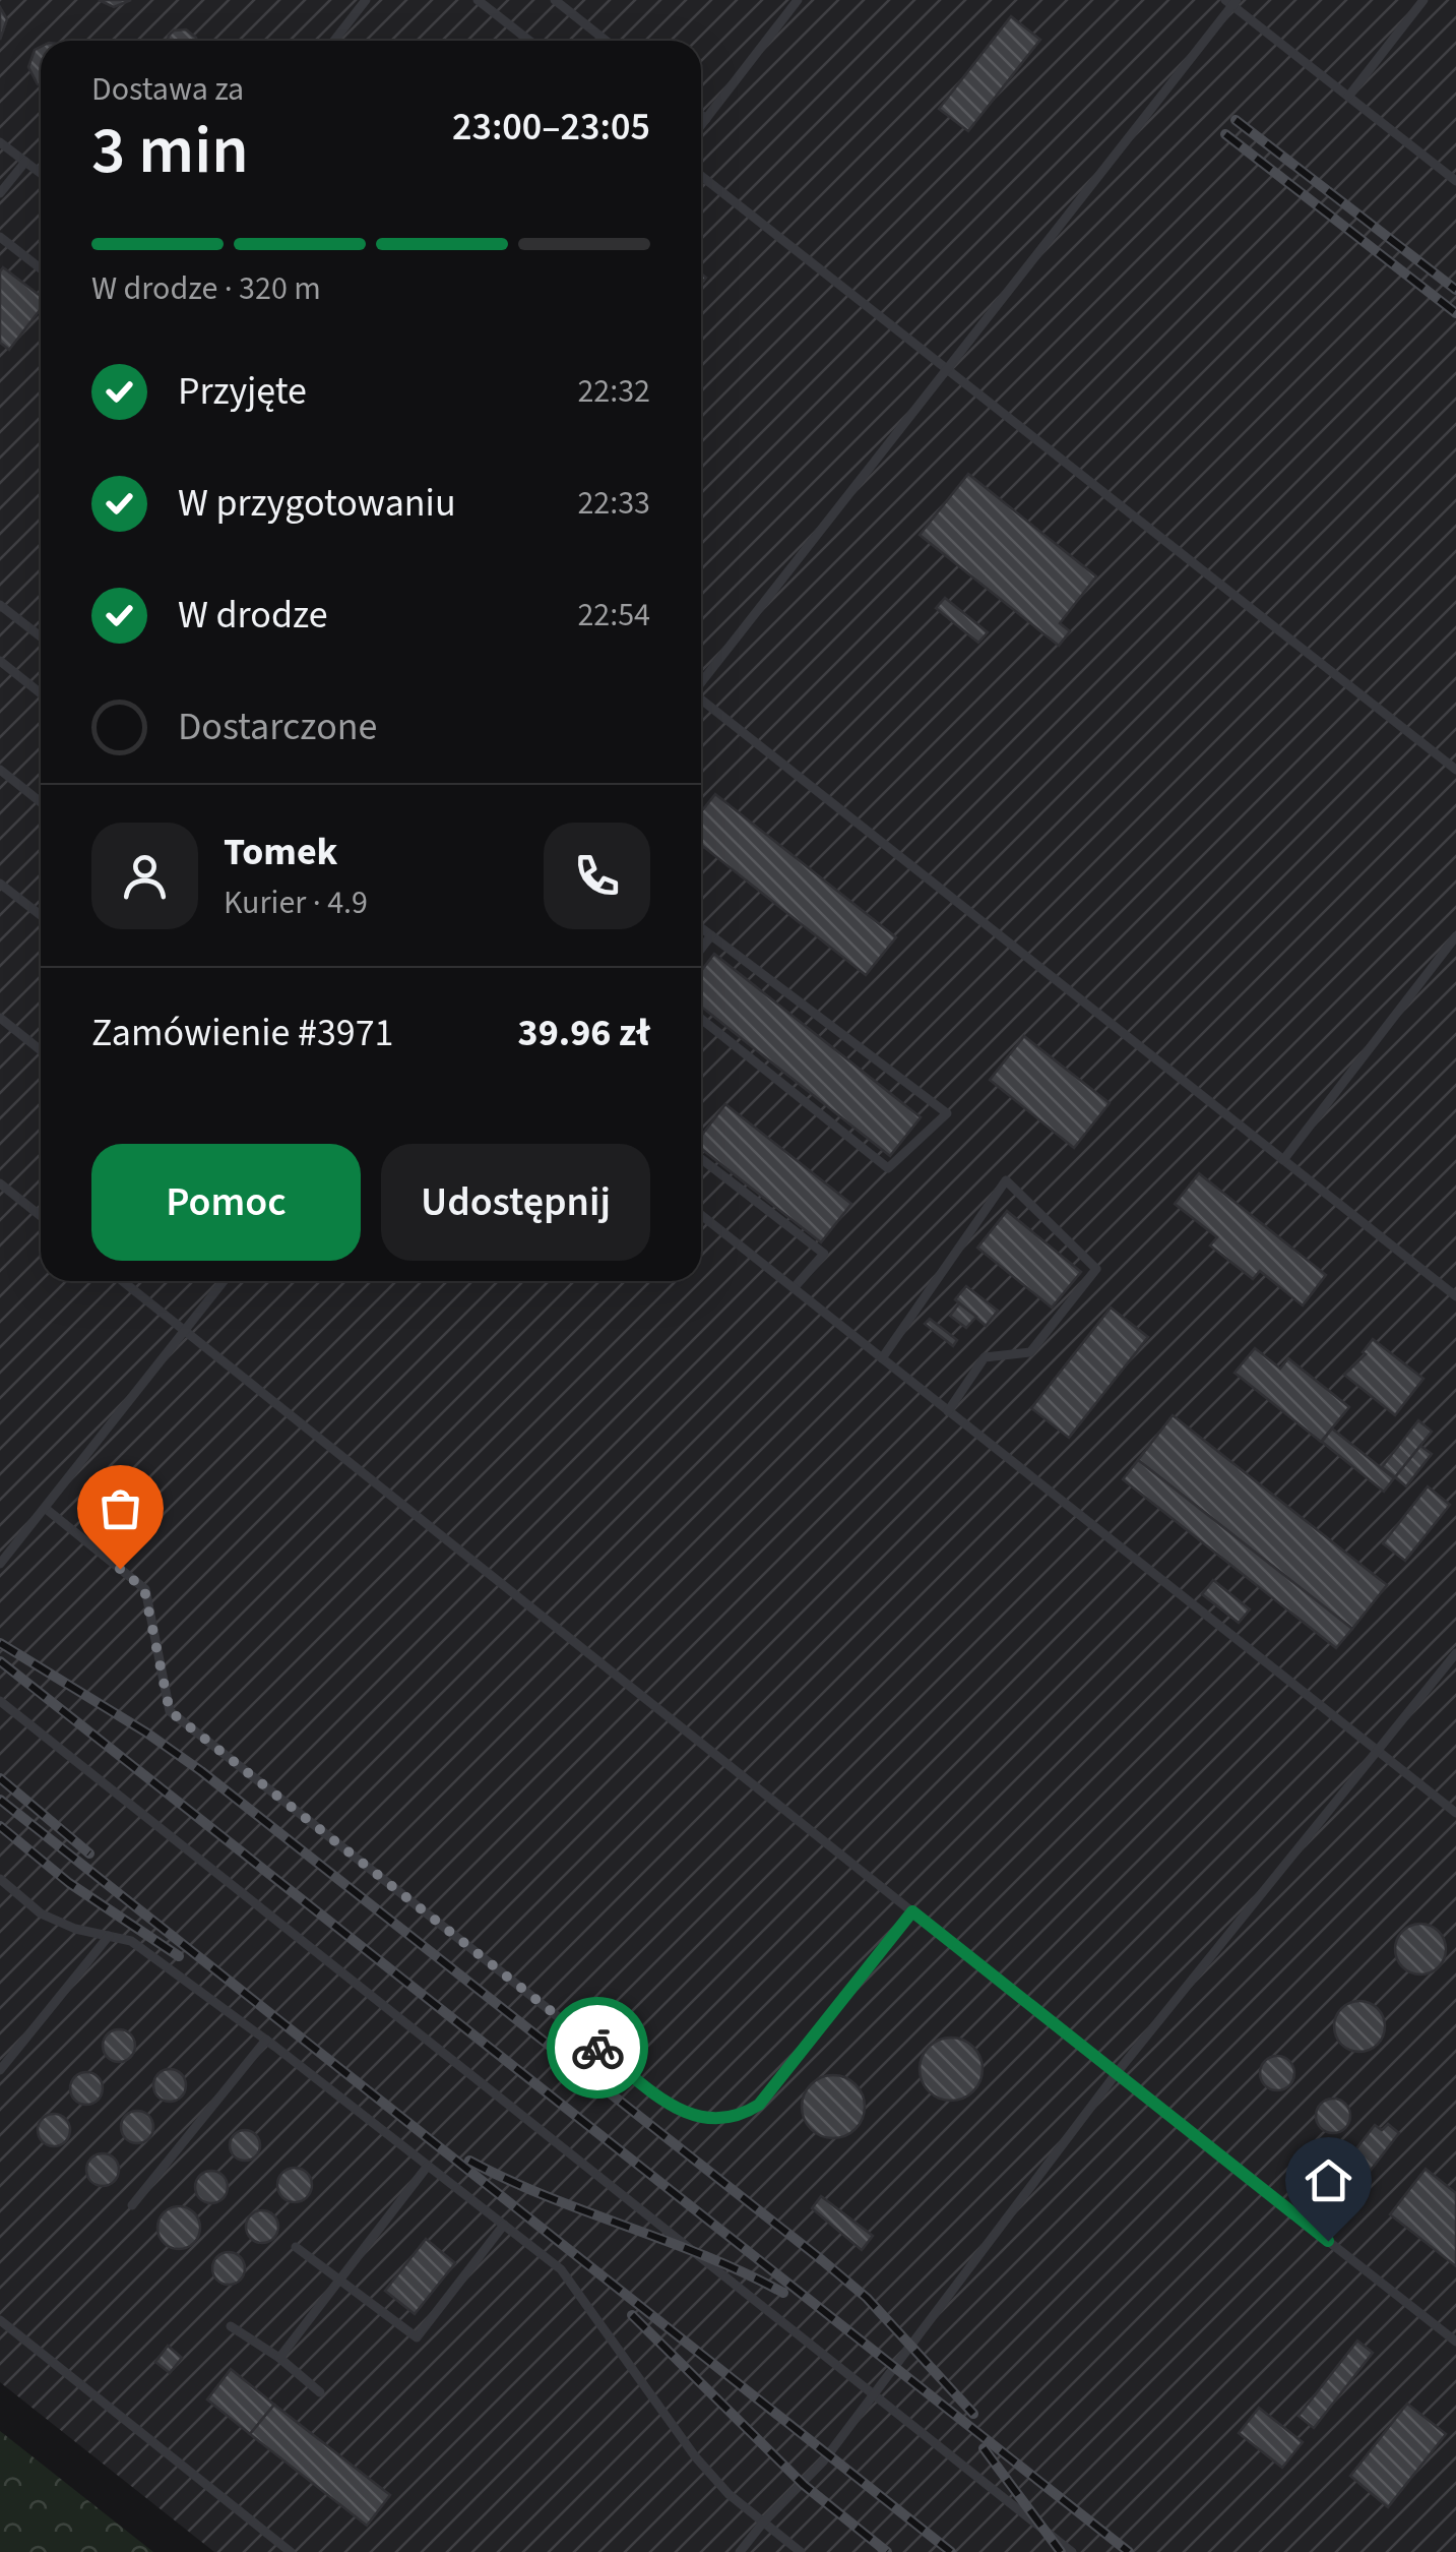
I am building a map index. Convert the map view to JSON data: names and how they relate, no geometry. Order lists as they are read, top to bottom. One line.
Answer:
{"page":{"heading":["3 min","Dostawa za","23:00–23:05"],"panel":["Tomek","Kurier · 4.9","Zamówienie #3971","39.96 zł"],"bar":"W drodze · 320 m","list":[["Przyjęte","22:32"],["W przygotowaniu","22:33"],["W drodze","22:54"],"Dostarczone"],"buttons":["Pomoc","Udostępnij"]}}
